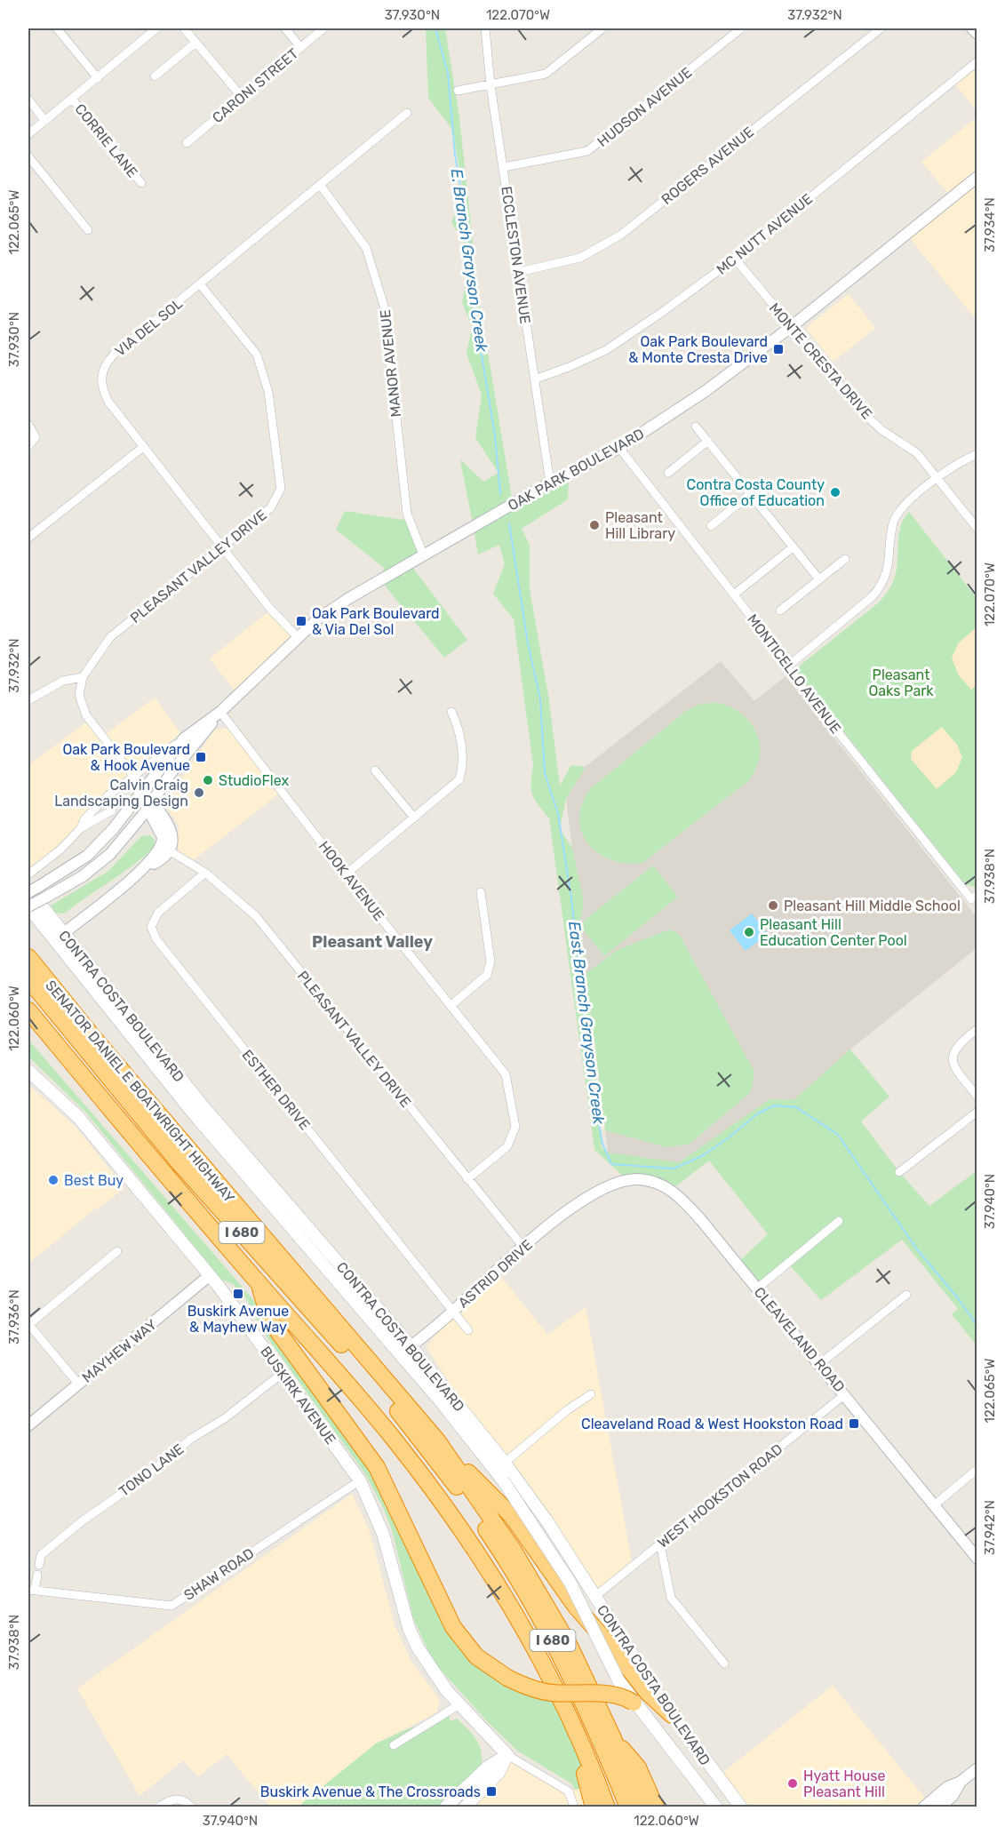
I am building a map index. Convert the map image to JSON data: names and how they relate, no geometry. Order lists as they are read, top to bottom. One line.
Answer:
{"streets":{"highway":["SENATOR DANIEL E BOATWRIGHT HIGHWAY","I 680"],"main road":["CONTRA COSTA BOULEVARD","BUSKIRK AVENUE"],"street":["CARONI STREET","HUDSON AVENUE","CORRIE LANE","ROGERS AVENUE","MC NUTT AVENUE","ECCLESTON AVENUE","VIA DEL SOL","MONTE CRESTA DRIVE","MANOR AVENUE","OAK PARK BOULEVARD","PLEASANT VALLEY DRIVE","MONTICELLO AVENUE","HOOK AVENUE","ESTHER DRIVE","ASTRID DRIVE","CLEAVELAND ROAD","MAYHEW WAY","TONO LANE","WEST HOOKSTON ROAD","SHAW ROAD"]},"crossings":[["HUDSON AVENUE","ECCLESTON AVENUE"],["ROGERS AVENUE","ECCLESTON AVENUE"],["MC NUTT AVENUE","ECCLESTON AVENUE"],["MC NUTT AVENUE","MONTE CRESTA DRIVE"],["ECCLESTON AVENUE","OAK PARK BOULEVARD"],["VIA DEL SOL","MANOR AVENUE"],["VIA DEL SOL","OAK PARK BOULEVARD"],["VIA DEL SOL","PLEASANT VALLEY DRIVE"],["MONTE CRESTA DRIVE","OAK PARK BOULEVARD"],["MANOR AVENUE","OAK PARK BOULEVARD"],["OAK PARK BOULEVARD","MONTICELLO AVENUE"],["OAK PARK BOULEVARD","HOOK AVENUE"],["OAK PARK BOULEVARD","CONTRA COSTA BOULEVARD"],["PLEASANT VALLEY DRIVE","HOOK AVENUE"],["PLEASANT VALLEY DRIVE","ESTHER DRIVE"],["PLEASANT VALLEY DRIVE","ASTRID DRIVE"],["CONTRA COSTA BOULEVARD","ASTRID DRIVE"],["CONTRA COSTA BOULEVARD","WEST HOOKSTON ROAD"],["ESTHER DRIVE","ASTRID DRIVE"],["ASTRID DRIVE","CLEAVELAND ROAD"],["CLEAVELAND ROAD","WEST HOOKSTON ROAD"],["MAYHEW WAY","BUSKIRK AVENUE"],["BUSKIRK AVENUE","TONO LANE"],["BUSKIRK AVENUE","SHAW ROAD"]],"districts":["Pleasant Valley"],"water":["E. Branch Grayson Creek","East Branch Grayson Creek"],"parks":["Pleasant Oaks Park"],"places":{"transit":["Oak Park Boulevard & Monte Cresta Drive","Oak Park Boulevard & Via Del Sol","Oak Park Boulevard & Hook Avenue","Buskirk Avenue & Mayhew Way","Cleaveland Road & West Hookston Road","Buskirk Avenue & The Crossroads"],"other":["Contra Costa County Office of Education","Pleasant Hill Library","StudioFlex","Calvin Craig Landscaping Design","Pleasant Hill Middle School","Pleasant Hill Education Center Pool","Best Buy","Hyatt House Pleasant Hill"]},"coordinates":["37.930°N","122.070°W","37.932°N","122.065°W","37.934°N","37.938°N","122.060°W","37.940°N","37.936°N","37.942°N"]}
